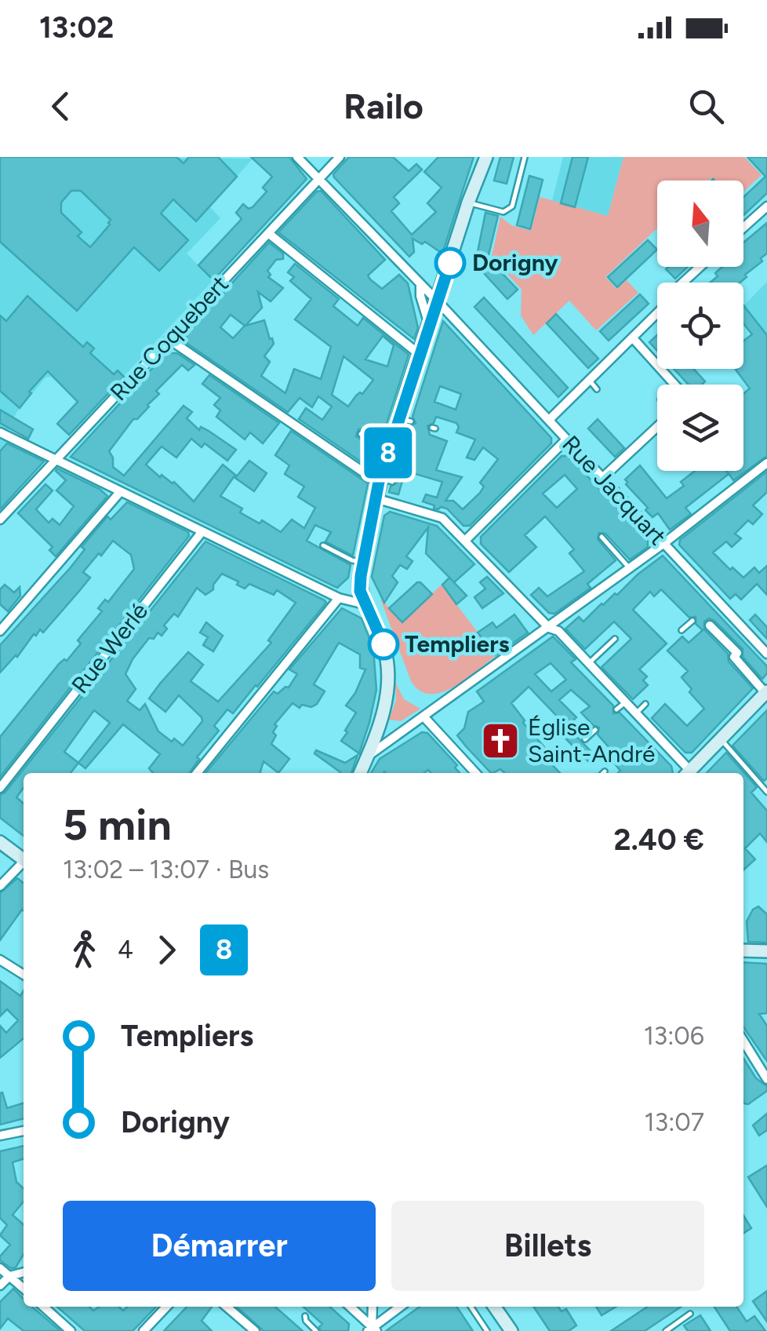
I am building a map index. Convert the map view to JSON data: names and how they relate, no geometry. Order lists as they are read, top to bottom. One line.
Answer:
{"streets":{"street":["Rue Coquebert","Rue Jacquart","Rue Werlé"]},"crossings":[["Rue Coquebert","Rue Jacquart"]],"places":{"other":["Dorigny","Templiers"],"church":["Église Saint-André"]},"lines":["bus line 8"],"north":"top","page":{"status":"13:02","header":"Railo","on_map":"8","heading":["5 min","13:02 – 13:07 · Bus","2.40 €"],"legs":["4","8"],"list":[{"name":"Templiers","value":"13:06"},{"name":"Dorigny","value":"13:07"}],"buttons":["Démarrer","Billets"]}}
